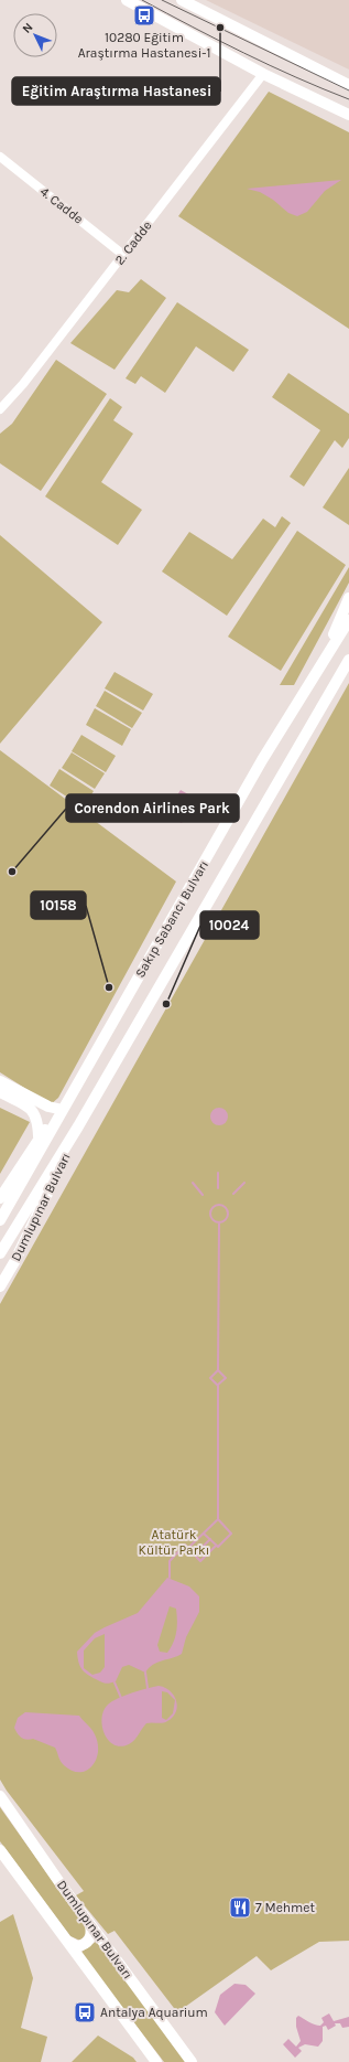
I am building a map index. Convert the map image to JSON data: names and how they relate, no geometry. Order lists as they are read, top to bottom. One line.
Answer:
{"streets":{"main road":["Sakıp Sabancı Bulvarı","Dumlupınar Bulvarı"],"street":["4. Cadde","2. Cadde"]},"crossings":[["4. Cadde","2. Cadde"],["Sakıp Sabancı Bulvarı","Dumlupınar Bulvarı"]],"parks":["Atatürk Kültür Parkı"],"places":{"bus stop":["10280 Eğitim Araştırma Hastanesi-1","Antalya Aquarium"],"other":["Eğitim Araştırma Hastanesi","Corendon Airlines Park","10158","10024"],"restaurant":["7 Mehmet"]},"north":"top left"}
